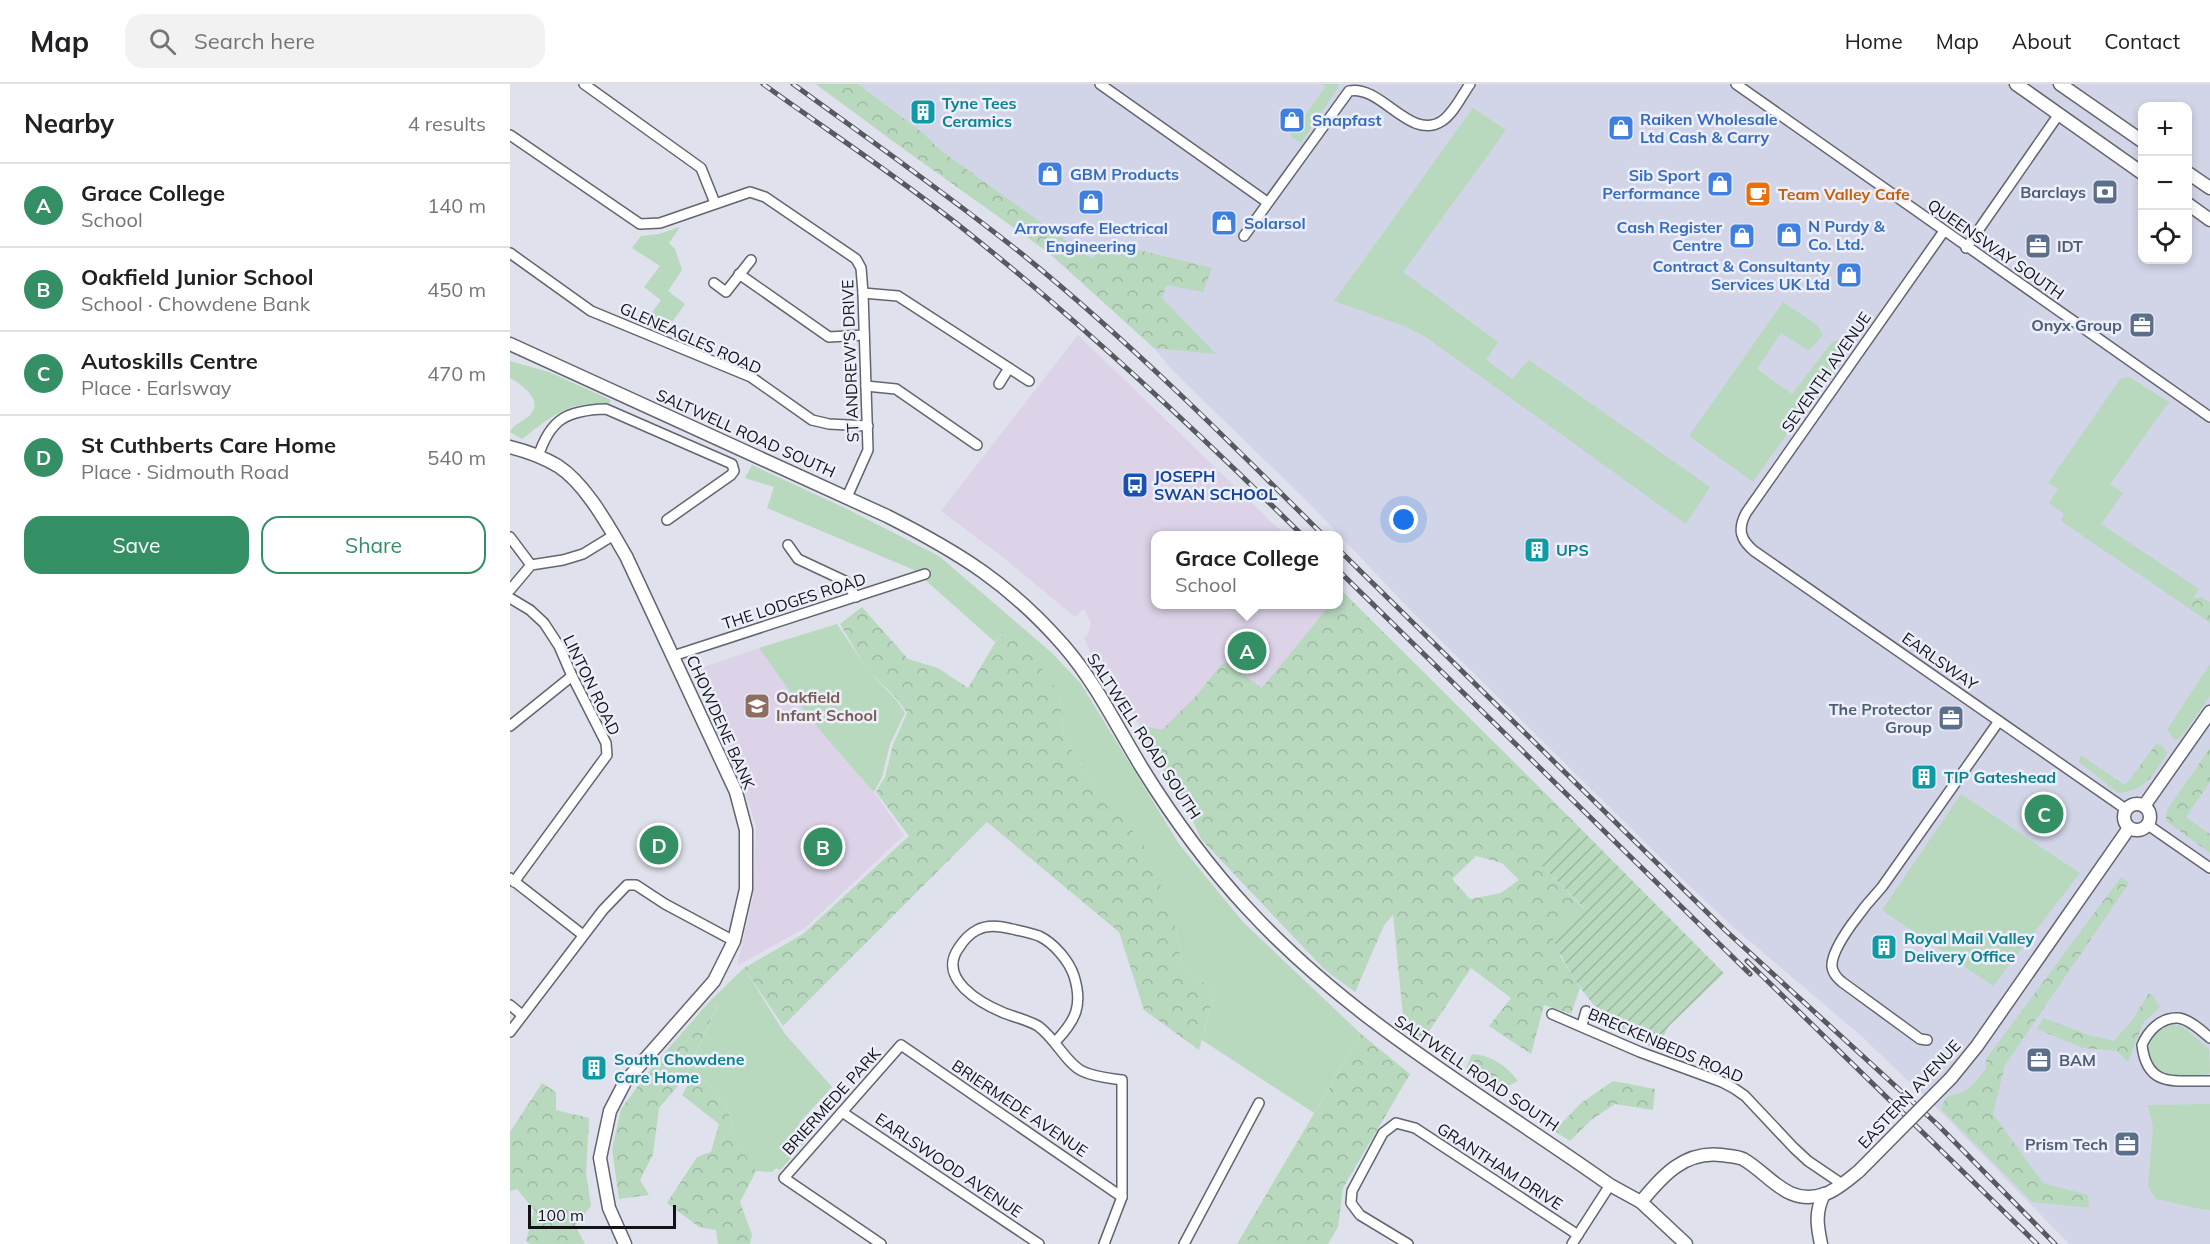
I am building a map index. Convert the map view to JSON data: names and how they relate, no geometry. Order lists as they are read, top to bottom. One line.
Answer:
{"streets":{"street":["QUEENSWAY SOUTH","GLENEAGLES ROAD","ST ANDREW'S DRIVE","SEVENTH AVENUE","SALTWELL ROAD SOUTH","THE LODGES ROAD","EARLSWAY","LINTON ROAD","CHOWDENE BANK","BRECKENBEDS ROAD","EASTERN AVENUE","BRIERMEDE PARK","BRIERMEDE AVENUE","EARLSWOOD AVENUE","GRANTHAM DRIVE"]},"crossings":[["QUEENSWAY SOUTH","SEVENTH AVENUE"],["GLENEAGLES ROAD","ST ANDREW'S DRIVE"],["ST ANDREW'S DRIVE","SALTWELL ROAD SOUTH"],["SEVENTH AVENUE","EARLSWAY"],["THE LODGES ROAD","CHOWDENE BANK"],["EARLSWAY","EASTERN AVENUE"],["BRECKENBEDS ROAD","EASTERN AVENUE"],["BRIERMEDE PARK","BRIERMEDE AVENUE"],["BRIERMEDE PARK","EARLSWOOD AVENUE"]],"places":{"building":["Tyne Tees Ceramics","UPS","TIP Gateshead","Royal Mail Valley Delivery Office","South Chowdene Care Home"],"shop":["Snapfast","Raiken Wholesale Ltd Cash & Carry","GBM Products","Sib Sport Performance","Arrowsafe Electrical Engineering","Solarsol","N Purdy & Co. Ltd.","Cash Register Centre","Contract & Consultanty Services UK Ltd"],"bank":["Barclays"],"cafe":["Team Valley Cafe"],"office":["IDT","Onyx Group","The Protector Group","BAM","Prism Tech"],"bus stop":["JOSEPH SWAN SCHOOL"],"school or university":["Oakfield Infant School"]},"scale_bar":"100 m","page":{"header":"Map","search":"Search here","nav":["Home","Map","About","Contact"],"heading":["Nearby","4 results"],"map_buttons":["+","−"],"list":[{"mark":"A","name":"Grace College","note":"School","value":"140 m"},{"mark":"B","name":"Oakfield Junior School","note":"School · Chowdene Bank","value":"450 m"},{"mark":"C","name":"Autoskills Centre","note":"Place · Earlsway","value":"470 m"},{"mark":"D","name":"St Cuthberts Care Home","note":"Place · Sidmouth Road","value":"540 m"}],"buttons":["Save","Share"],"popup":["Grace College","School"],"pins":["A","C","D","B"],"scale":"100 m"}}
